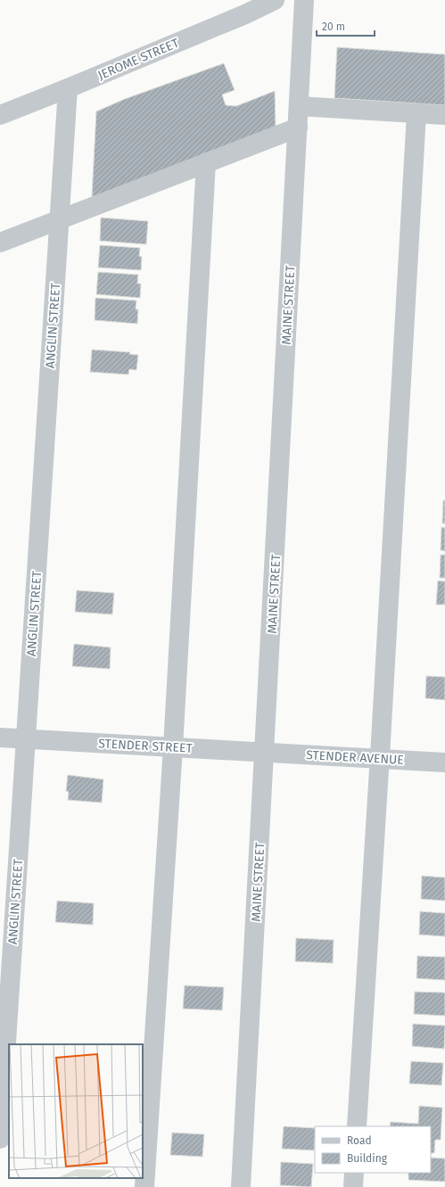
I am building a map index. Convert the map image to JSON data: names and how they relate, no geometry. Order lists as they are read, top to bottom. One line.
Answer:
{"streets":{"street":["JEROME STREET","MAINE STREET","ANGLIN STREET","STENDER STREET","STENDER AVENUE"]},"crossings":[["JEROME STREET","ANGLIN STREET"],["MAINE STREET","STENDER STREET"],["MAINE STREET","STENDER AVENUE"],["ANGLIN STREET","STENDER STREET"],["STENDER STREET","STENDER AVENUE"]],"legend":["Road","Building"],"scale_bar":"20 m"}
